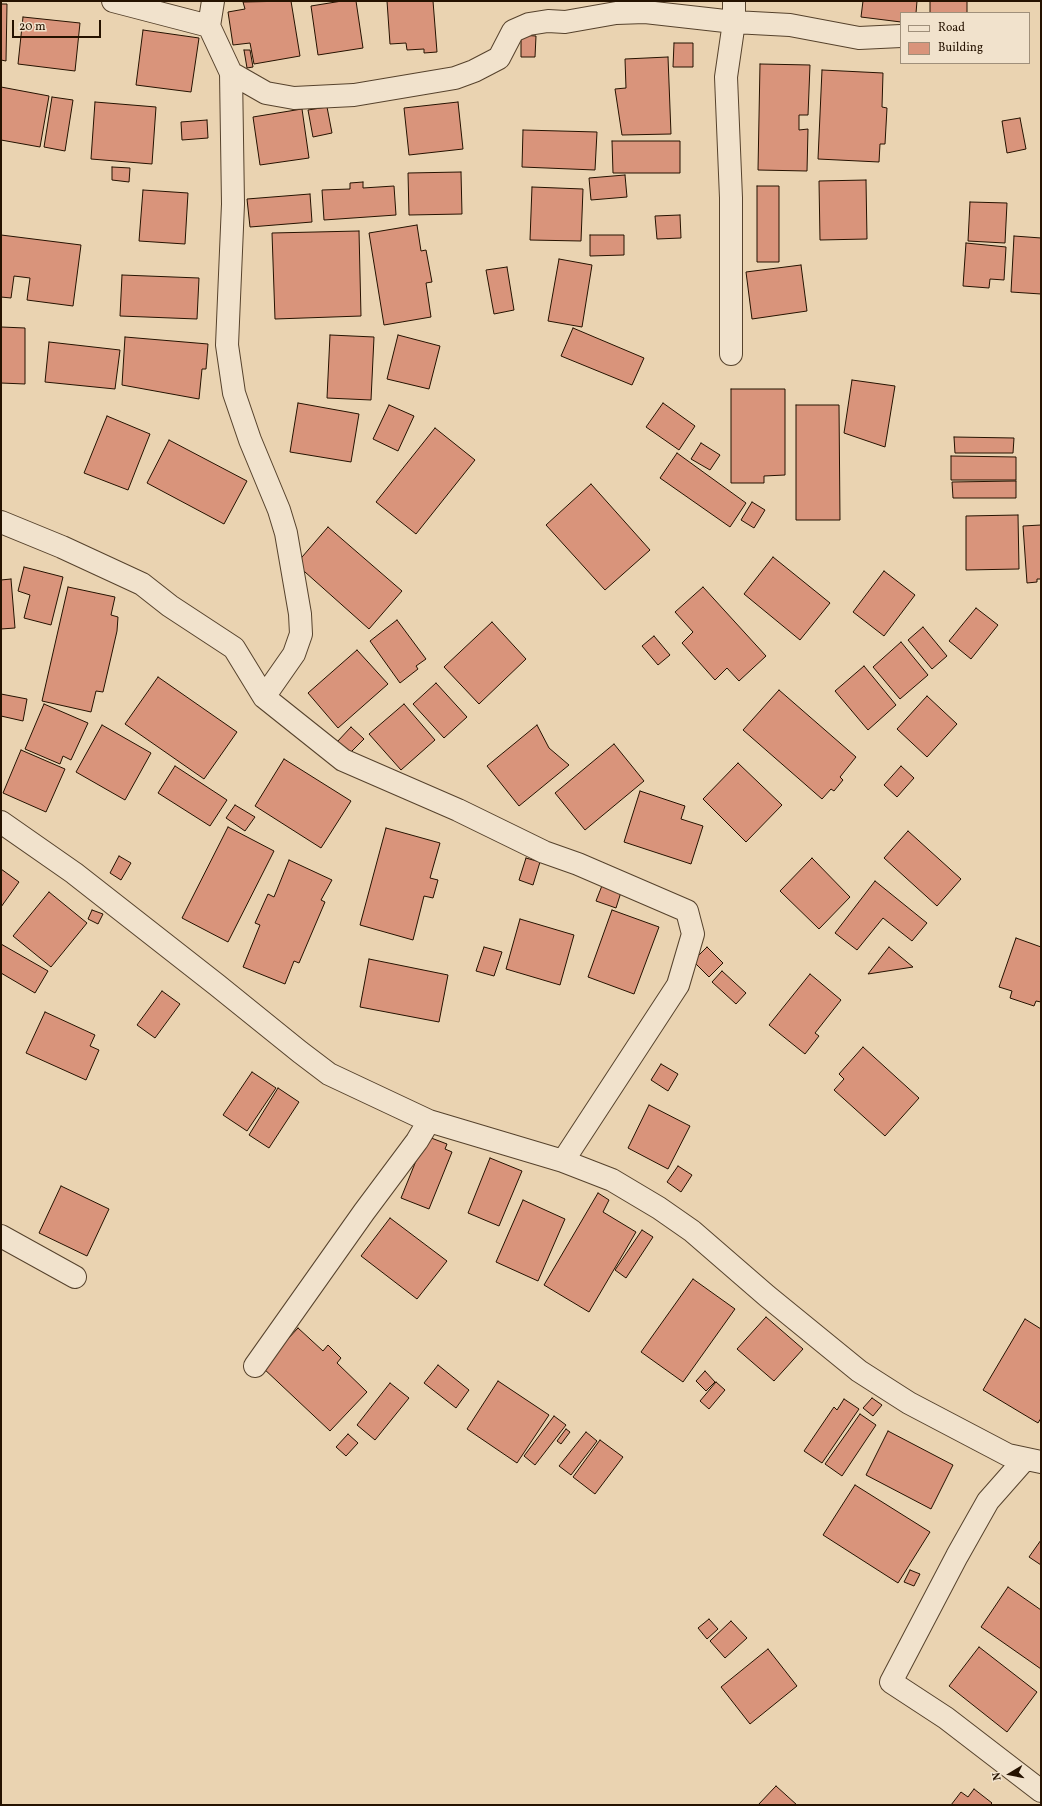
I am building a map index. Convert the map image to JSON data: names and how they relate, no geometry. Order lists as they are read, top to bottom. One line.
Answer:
{"legend":["Road","Building"],"scale_bar":"20 m","north":"left"}
